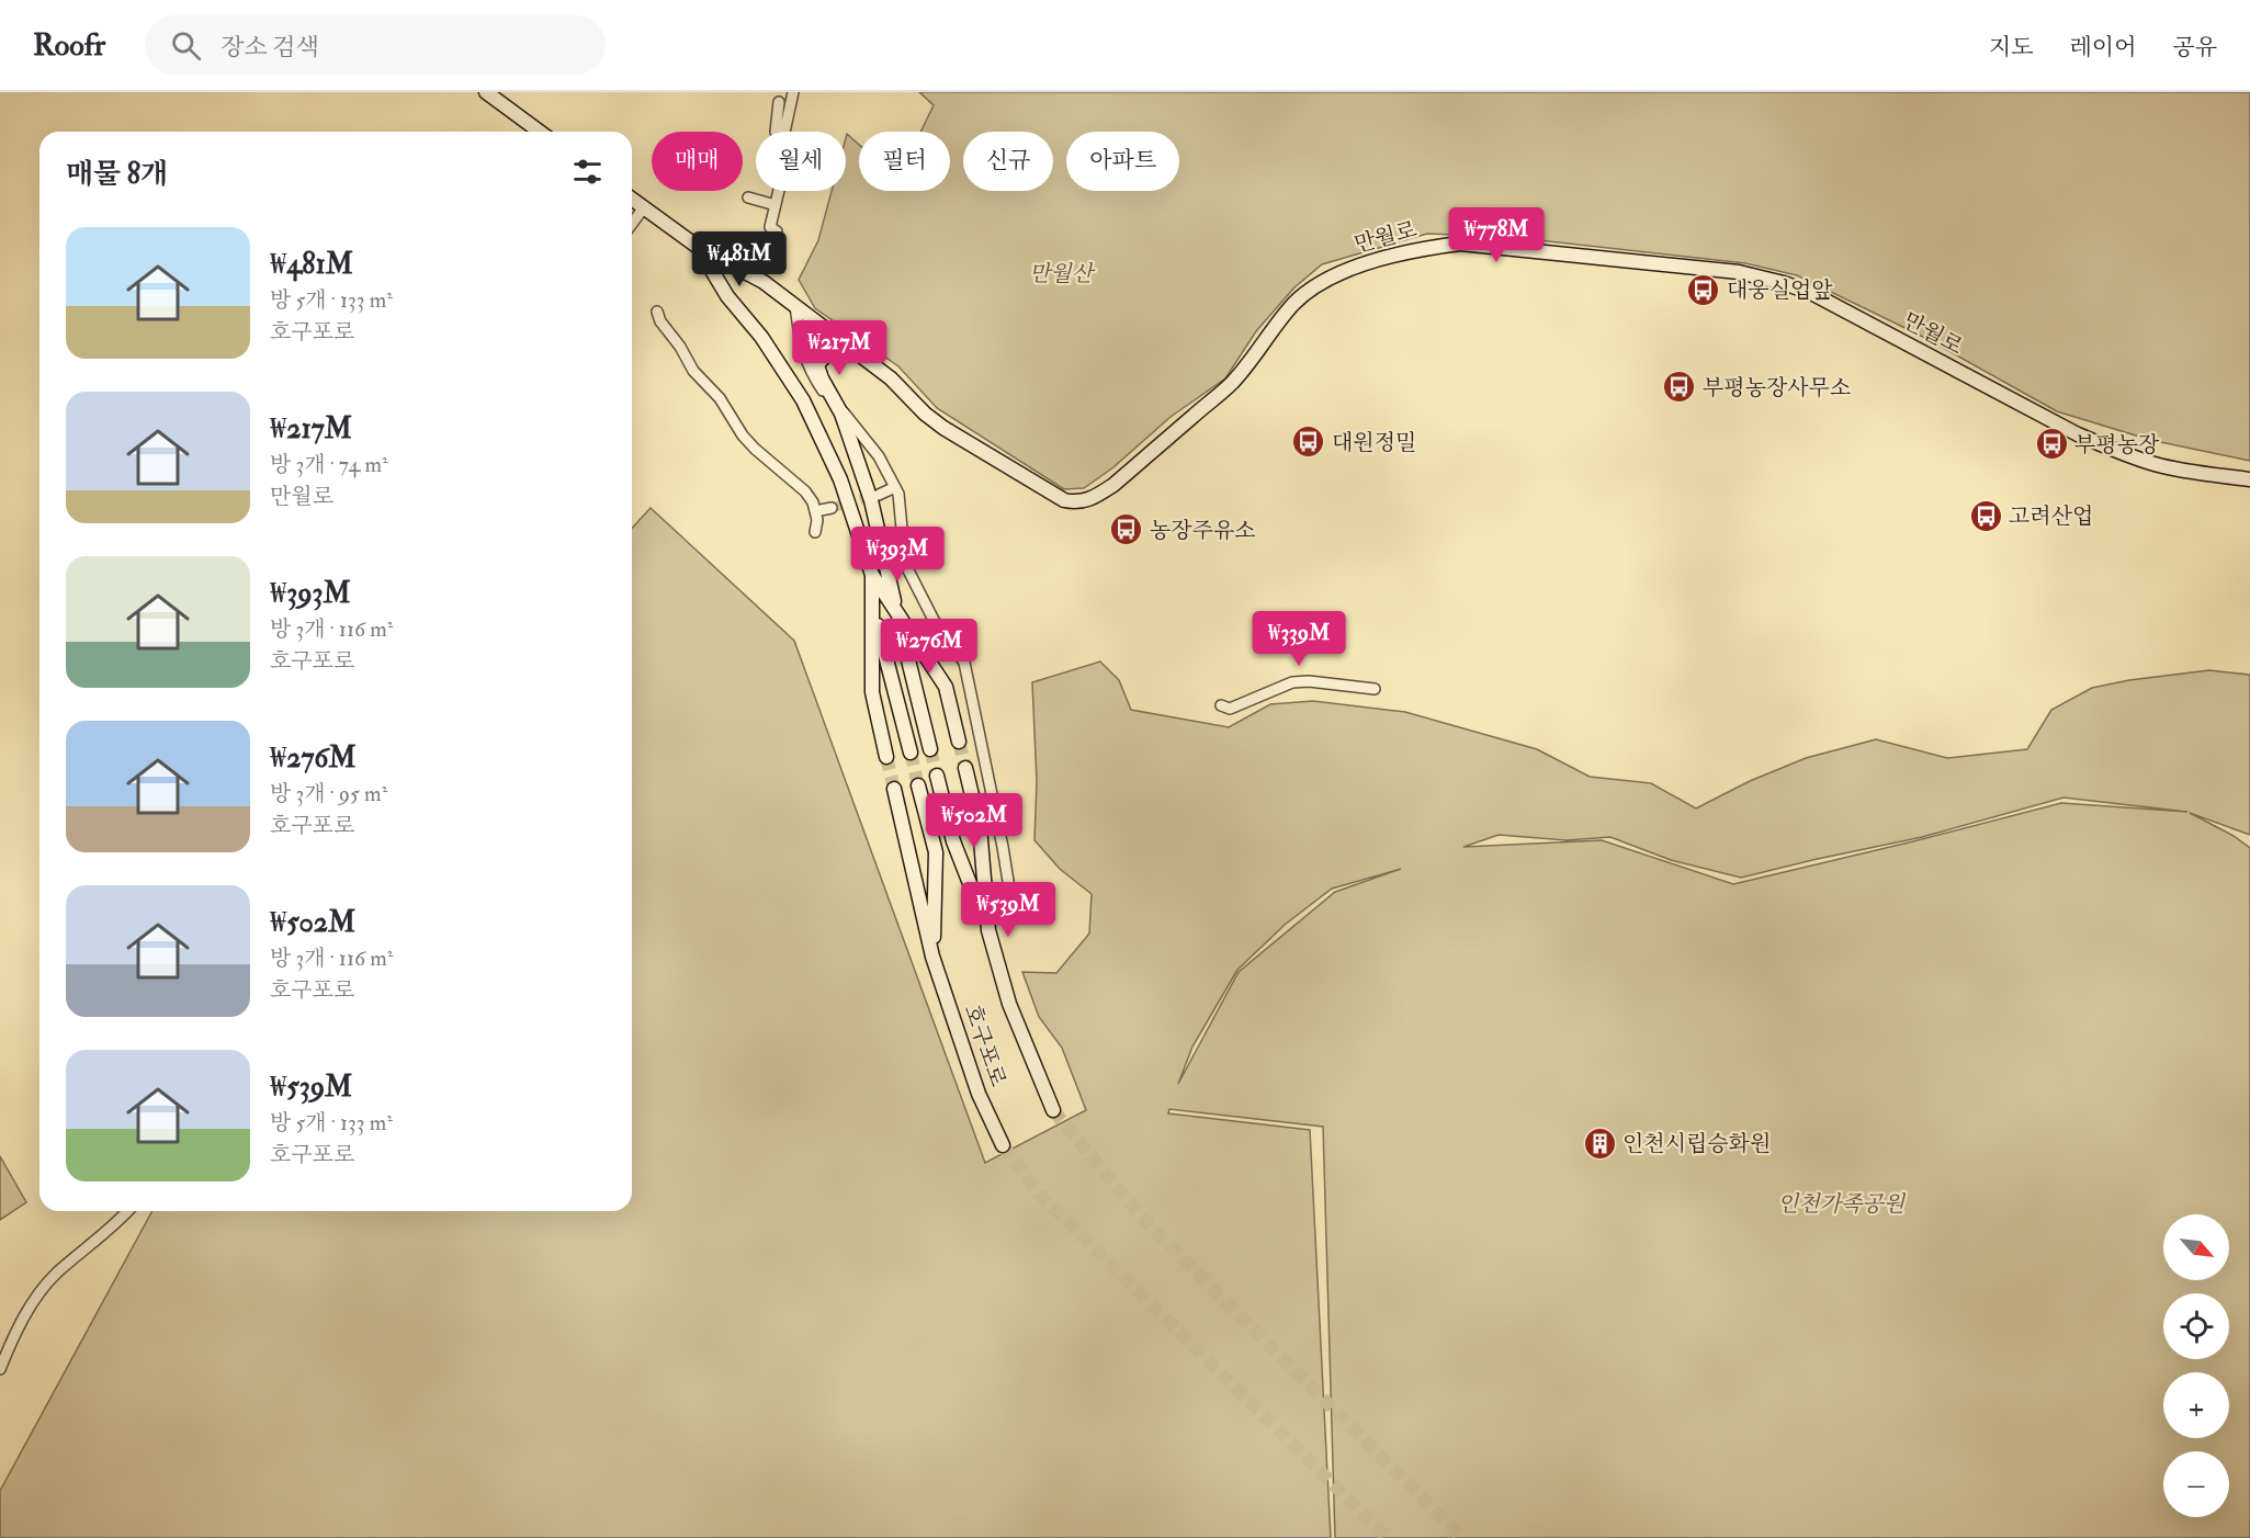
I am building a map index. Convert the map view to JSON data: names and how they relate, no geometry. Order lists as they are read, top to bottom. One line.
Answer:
{"streets":{"main road":["만월로","호구포로"]},"parks":["만월산","인천가족공원"],"places":{"bus stop":["대웅실업앞","부평농장사무소","대원정밀","부평농장","고려산업","농장주유소"],"building":["인천시립승화원"]},"north":"bottom right","page":{"header":"Roofr","search":"장소 검색","nav":["지도","레이어","공유"],"chip":["매매","월세","필터","신규","아파트"],"heading":"매물 8개","price":["₩778M","₩481M","₩217M","₩393M","₩339M","₩276M","₩502M","₩539M"],"list":[{"name":"₩481M","note":"방 5개 · 133 m² · 호구포로"},{"name":"₩217M","note":"방 3개 · 74 m² · 만월로"},{"name":"₩393M","note":"방 3개 · 116 m² · 호구포로"},{"name":"₩276M","note":"방 3개 · 95 m² · 호구포로"},{"name":"₩502M","note":"방 3개 · 116 m² · 호구포로"},{"name":"₩539M","note":"방 5개 · 133 m² · 호구포로"}],"map_buttons":["+","−"]}}
